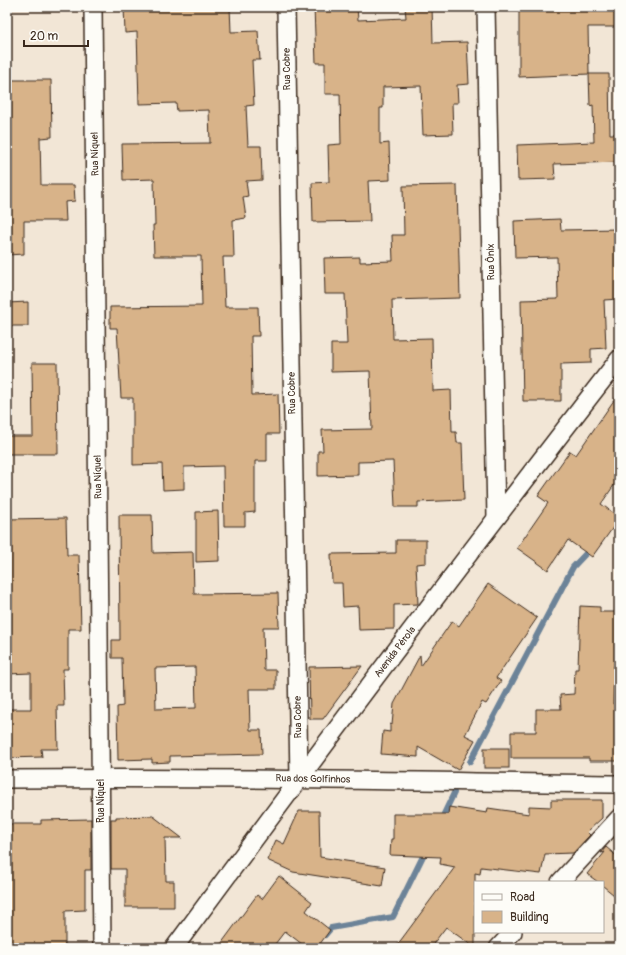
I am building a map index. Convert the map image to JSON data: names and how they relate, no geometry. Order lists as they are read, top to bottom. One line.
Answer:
{"streets":{"street":["Rua Cobre","Rua Níquel","Rua Ônix","Avenida Pérola","Rua dos Golfinhos"]},"crossings":[["Rua Cobre","Avenida Pérola"],["Rua Cobre","Rua dos Golfinhos"],["Rua Níquel","Rua dos Golfinhos"],["Rua Ônix","Avenida Pérola"],["Avenida Pérola","Rua dos Golfinhos"]],"legend":["Road","Building"],"scale_bar":"20 m"}
